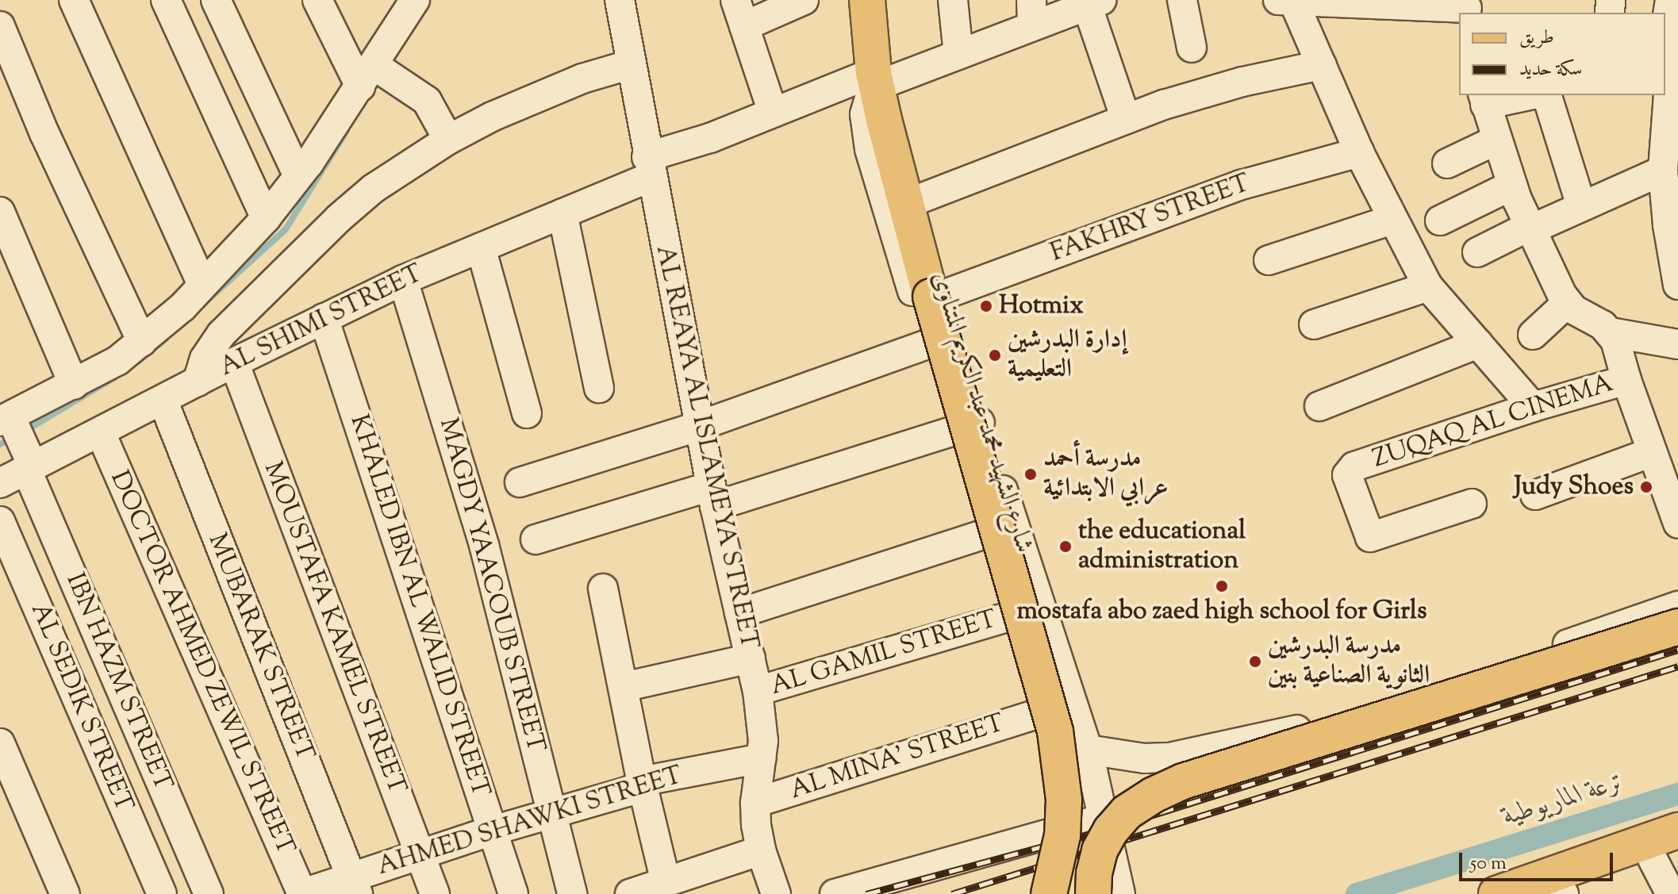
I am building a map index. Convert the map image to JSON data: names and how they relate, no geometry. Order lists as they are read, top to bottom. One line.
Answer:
{"streets":{"street":["FAKHRY STREET","AL SHIMI STREET","شارع الشهيد محمد عبد الكريم المتناوى","ZUQAQ AL CINEMA","AL REAYA AL ISLAMEYA STREET","MAGDY YAACOUB STREET","KHALED IBN AL WALID STREET","MOUSTAFA KAMEL STREET","MUBARAK STREET","AL GAMIL STREET","DOCTOR AHMED ZEWIL STREET","IBN HAZM STREET","AL SEDIK STREET","AL MINA' STREET","AHMED SHAWKI STREET"]},"crossings":[["FAKHRY STREET","شارع الشهيد محمد عبد الكريم المتناوى"],["AL SHIMI STREET","شارع الشهيد محمد عبد الكريم المتناوى"],["AL SHIMI STREET","AL REAYA AL ISLAMEYA STREET"],["AL SHIMI STREET","MAGDY YAACOUB STREET"],["AL SHIMI STREET","KHALED IBN AL WALID STREET"],["AL SHIMI STREET","MOUSTAFA KAMEL STREET"],["AL SHIMI STREET","MUBARAK STREET"],["AL SHIMI STREET","DOCTOR AHMED ZEWIL STREET"],["AL SHIMI STREET","IBN HAZM STREET"],["شارع الشهيد محمد عبد الكريم المتناوى","AL GAMIL STREET"],["شارع الشهيد محمد عبد الكريم المتناوى","AL MINA' STREET"],["AL REAYA AL ISLAMEYA STREET","AL GAMIL STREET"],["AL REAYA AL ISLAMEYA STREET","AL MINA' STREET"],["AL REAYA AL ISLAMEYA STREET","AHMED SHAWKI STREET"],["MAGDY YAACOUB STREET","AHMED SHAWKI STREET"],["KHALED IBN AL WALID STREET","AHMED SHAWKI STREET"],["MOUSTAFA KAMEL STREET","AHMED SHAWKI STREET"],["MUBARAK STREET","AHMED SHAWKI STREET"],["DOCTOR AHMED ZEWIL STREET","AHMED SHAWKI STREET"]],"water":["ترعة الماريوطية"],"places":["Hotmix","إدارة البدرشين التعليمية","مدرسة أحمد عرابي الابتدائية","Judy Shoes","the educational administration","mostafa abo zaed high school for Girls","مدرسة البدرشين الثانوية الصناعية بنين"],"legend":["طريق","سكة حديد"],"scale_bar":"50 m"}
